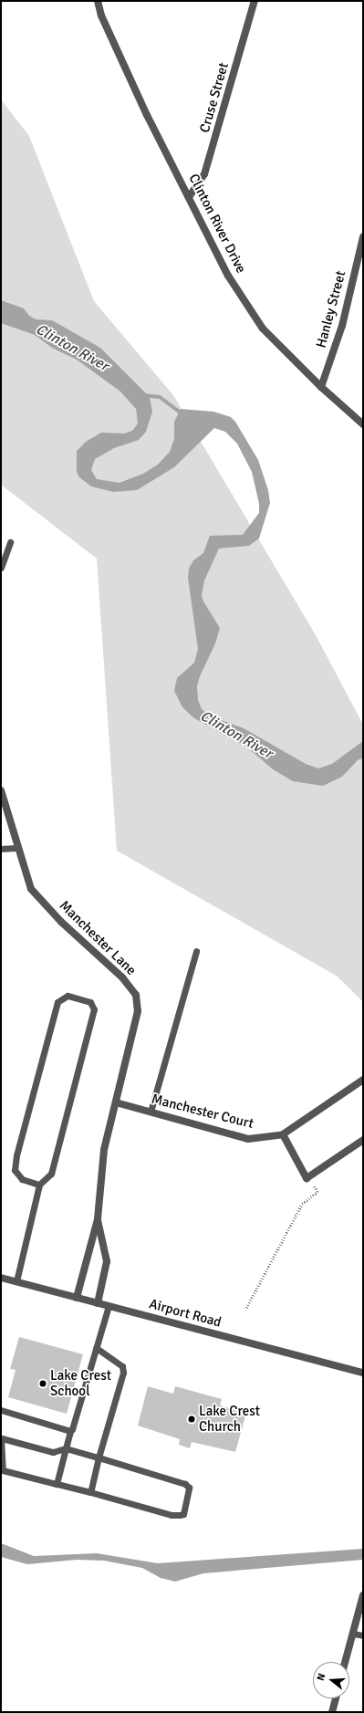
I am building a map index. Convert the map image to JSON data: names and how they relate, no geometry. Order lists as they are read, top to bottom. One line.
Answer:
{"streets":{"street":["Cruse Street","Clinton River Drive","Hanley Street","Manchester Lane","Manchester Court","Airport Road"]},"crossings":[["Cruse Street","Clinton River Drive"],["Clinton River Drive","Hanley Street"],["Manchester Lane","Manchester Court"],["Manchester Lane","Airport Road"]],"water":["Clinton River"],"places":["Lake Crest School","Lake Crest Church"],"north":"left"}
